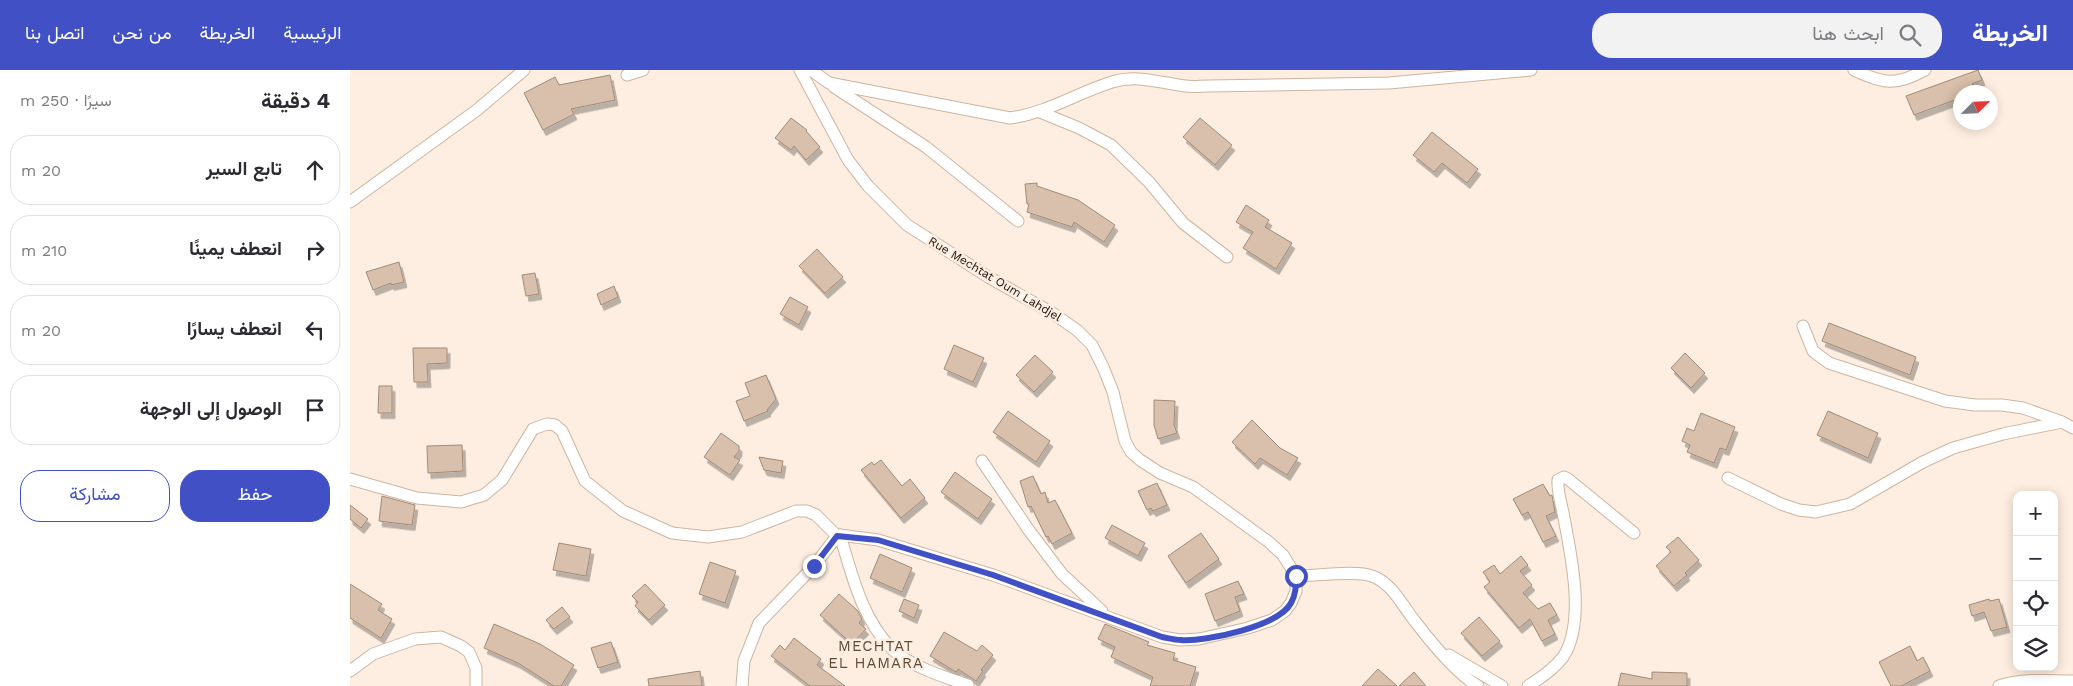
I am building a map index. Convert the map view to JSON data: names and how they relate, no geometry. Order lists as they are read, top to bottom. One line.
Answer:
{"streets":{"street":["Rue Mechtat Oum Lahdjel"]},"districts":["MECHTAT EL HAMARA"],"north":"top right","page":{"header":"الخريطة","search":"ابحث هنا","nav":["الرئيسية","الخريطة","من نحن","اتصل بنا"],"heading":["4 دقيقة","سيرًا · 250 m"],"list":[["تابع السير","20 m"],["انعطف يمينًا","210 m"],["انعطف يسارًا","20 m"],"الوصول إلى الوجهة"],"buttons":["حفظ","مشاركة"],"map_buttons":["+","−"]}}
